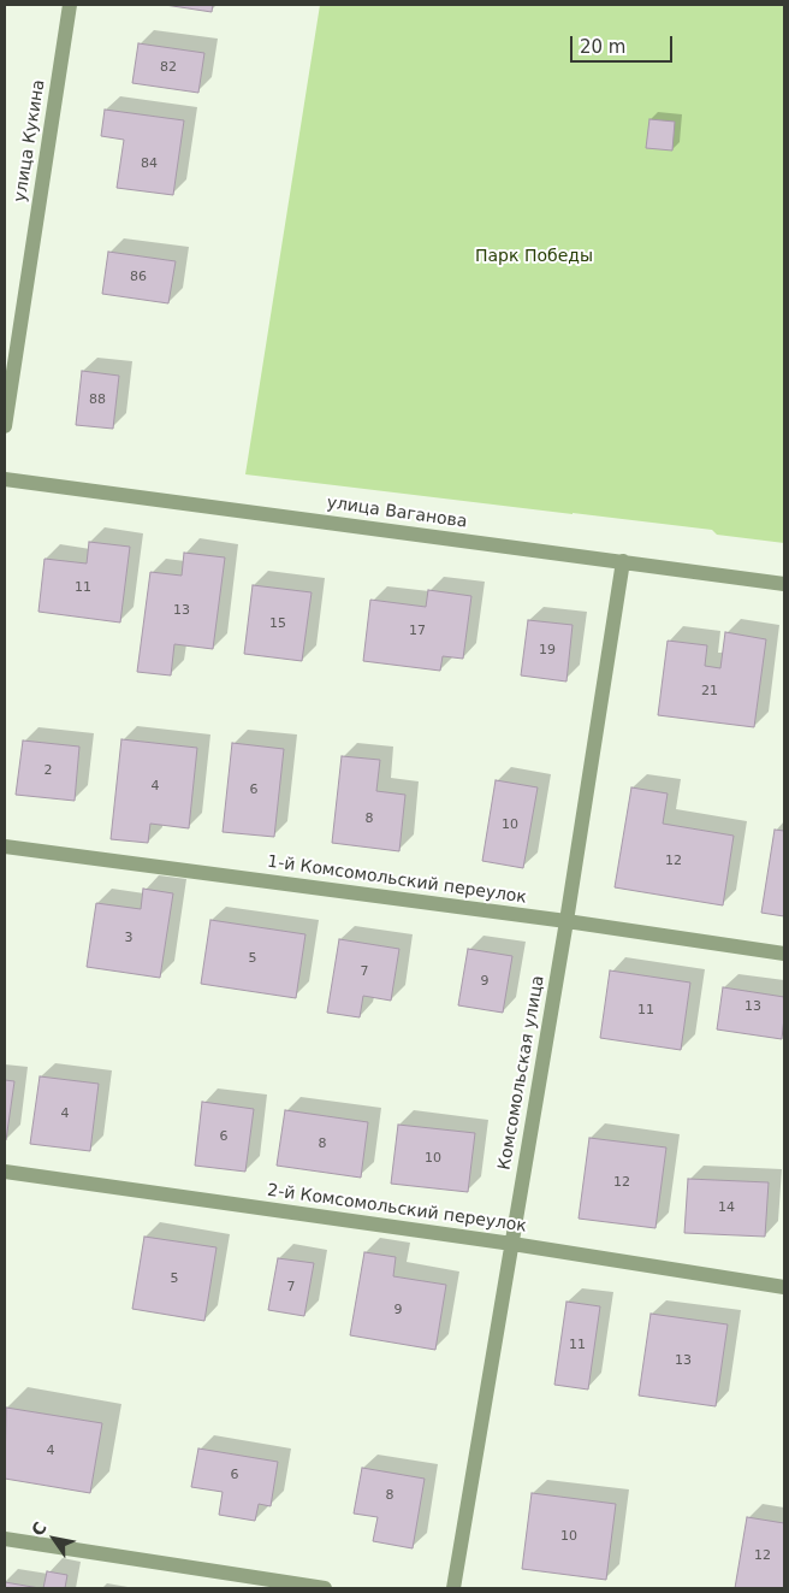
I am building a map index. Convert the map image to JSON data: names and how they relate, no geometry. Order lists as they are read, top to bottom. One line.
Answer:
{"streets":{"street":["улица Кукина","улица Ваганова","1-й Комсомольский переулок","Комсомольская улица","2-й Комсомольский переулок"]},"crossings":[["улица Ваганова","Комсомольская улица"],["1-й Комсомольский переулок","Комсомольская улица"],["Комсомольская улица","2-й Комсомольский переулок"]],"parks":["Парк Победы"],"house_numbers":["82","84","86","88","11","13","15","17","19","21","2","4","6","8","10","12","3","5","7","9","13","11","4","6","8","10","12","14","5","7","9","11","13","4","6","8","10","12"],"scale_bar":"20 m","north":"top left"}
